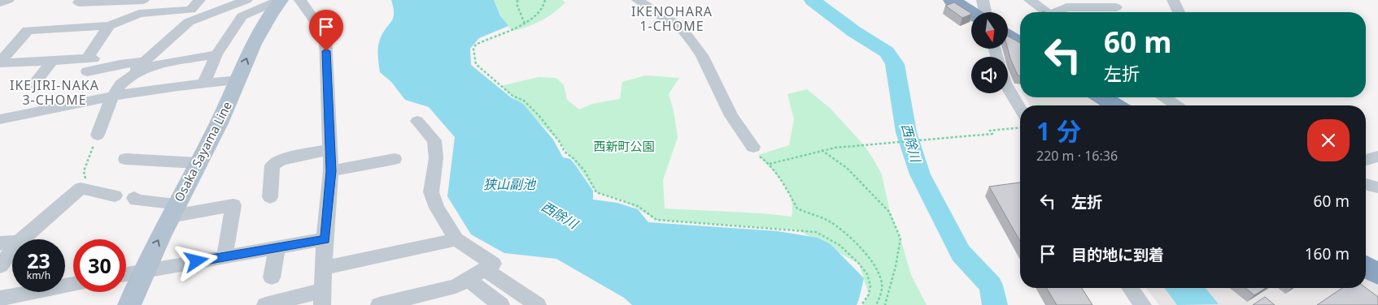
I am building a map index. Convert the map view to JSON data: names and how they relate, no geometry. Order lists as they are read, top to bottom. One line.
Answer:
{"streets":{"main road":["Osaka Sayama Line"]},"one_way":["Osaka Sayama Line"],"districts":["IKENOHARA 1-CHOME","IKEJIRI-NAKA 3-CHOME"],"water":["西除川","狭山副池"],"parks":["西新町公園"],"north":"bottom","page":{"turn":["60 m","左折"],"heading":["1 分","220 m · 16:36"],"list":[{"name":"左折","value":"60 m"},{"name":"目的地に到着","value":"160 m"}],"speed":"23 km/h","limit":"30"}}
